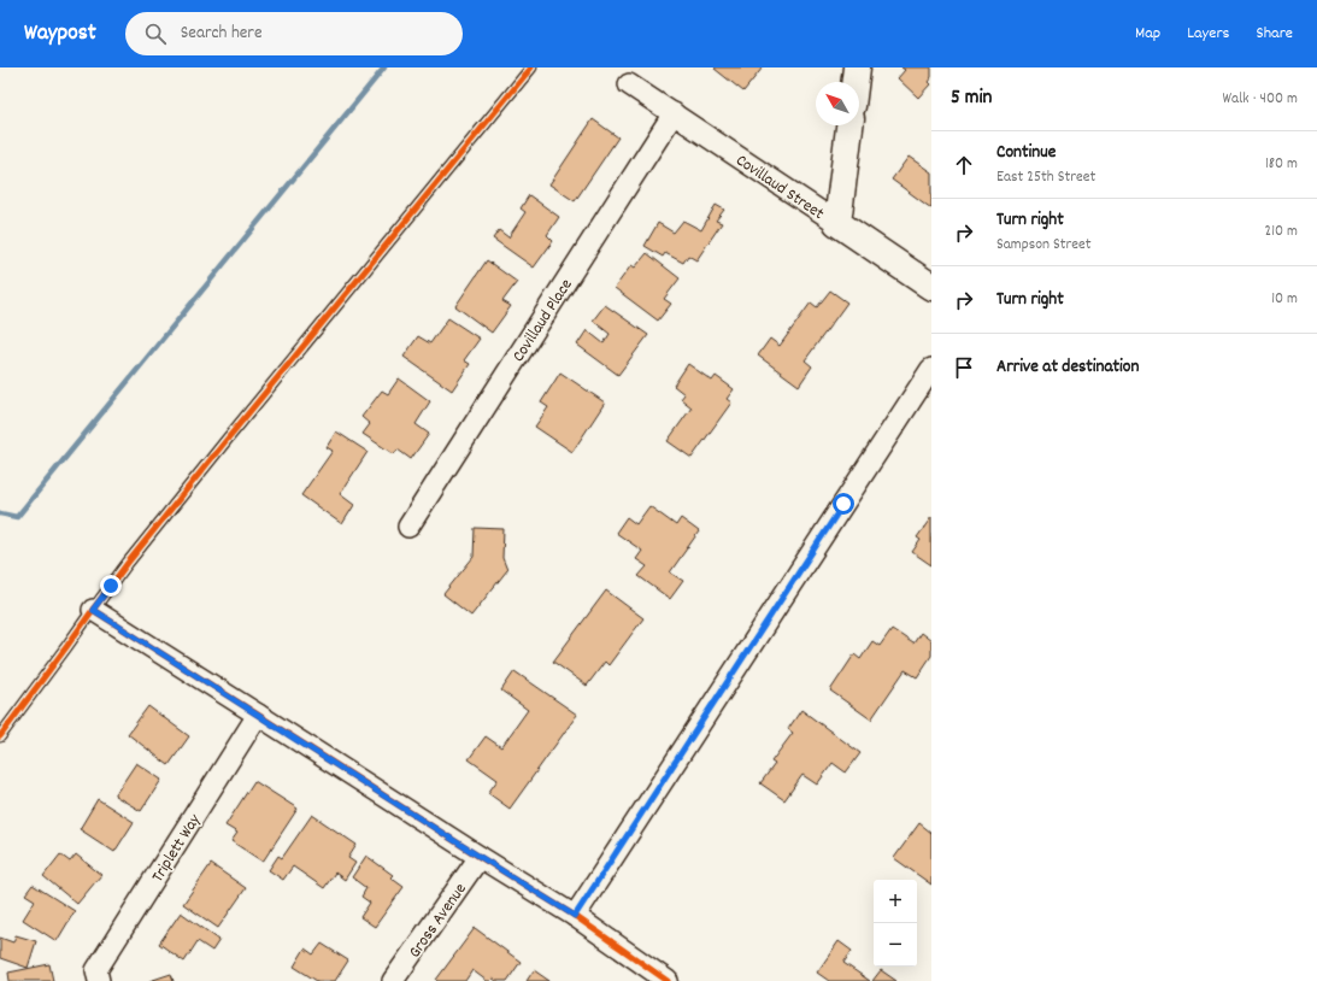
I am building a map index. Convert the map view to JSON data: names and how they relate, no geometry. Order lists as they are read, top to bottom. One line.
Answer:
{"streets":{"street":["Covillaud Street","Covillaud Place","Triplett Way","Gross Avenue"]},"crossings":[["Covillaud Street","Covillaud Place"]],"north":"top left","page":{"header":"Waypost","search":"Search here","nav":["Map","Layers","Share"],"heading":["5 min","Walk · 400 m"],"list":[["Continue","East 25th Street","180 m"],["Turn right","Sampson Street","210 m"],["Turn right","10 m"],"Arrive at destination"],"map_buttons":["+","−"]}}
